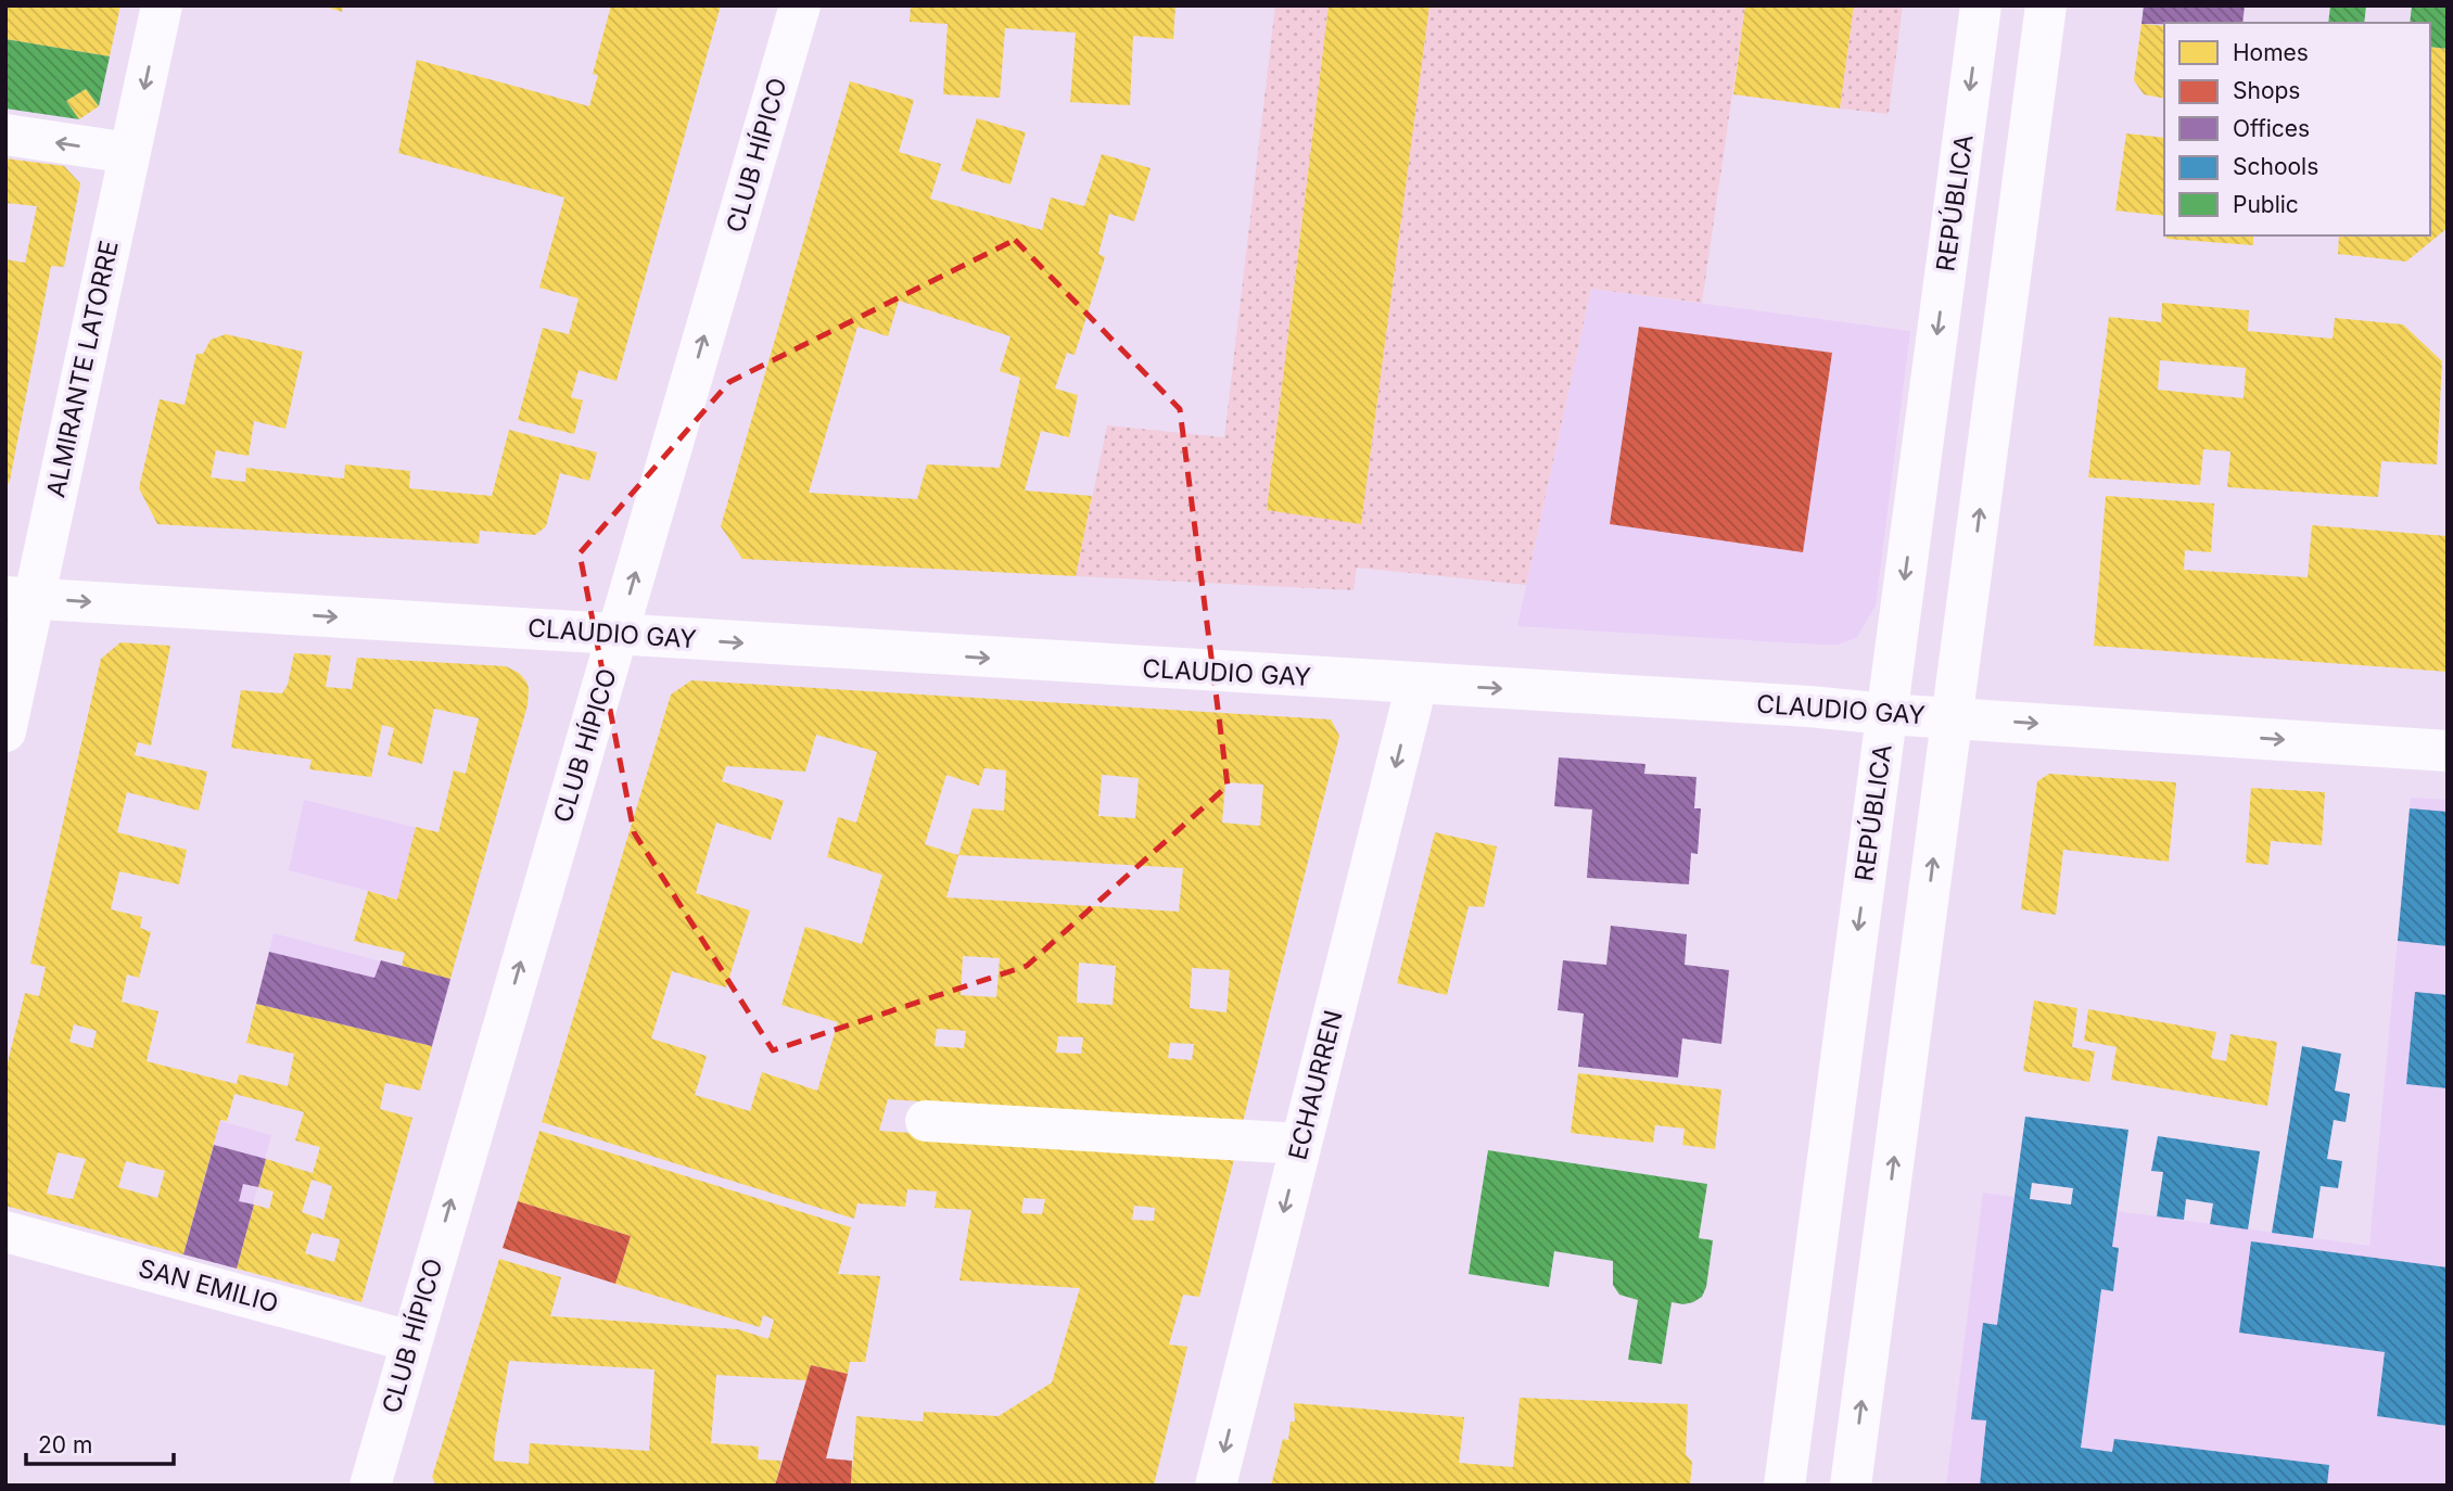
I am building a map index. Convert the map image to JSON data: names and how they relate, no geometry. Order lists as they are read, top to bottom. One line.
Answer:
{"streets":{"street":["CLUB HÍPICO","REPÚBLICA","ALMIRANTE LATORRE","CLAUDIO GAY","ECHAURREN","SAN EMILIO"]},"crossings":[["CLUB HÍPICO","CLAUDIO GAY"],["CLUB HÍPICO","SAN EMILIO"],["REPÚBLICA","CLAUDIO GAY"],["ALMIRANTE LATORRE","CLAUDIO GAY"],["CLAUDIO GAY","ECHAURREN"]],"one_way":["CLUB HÍPICO","CLAUDIO GAY","ECHAURREN"],"legend":["Homes","Shops","Offices","Schools","Public"],"scale_bar":"20 m"}
